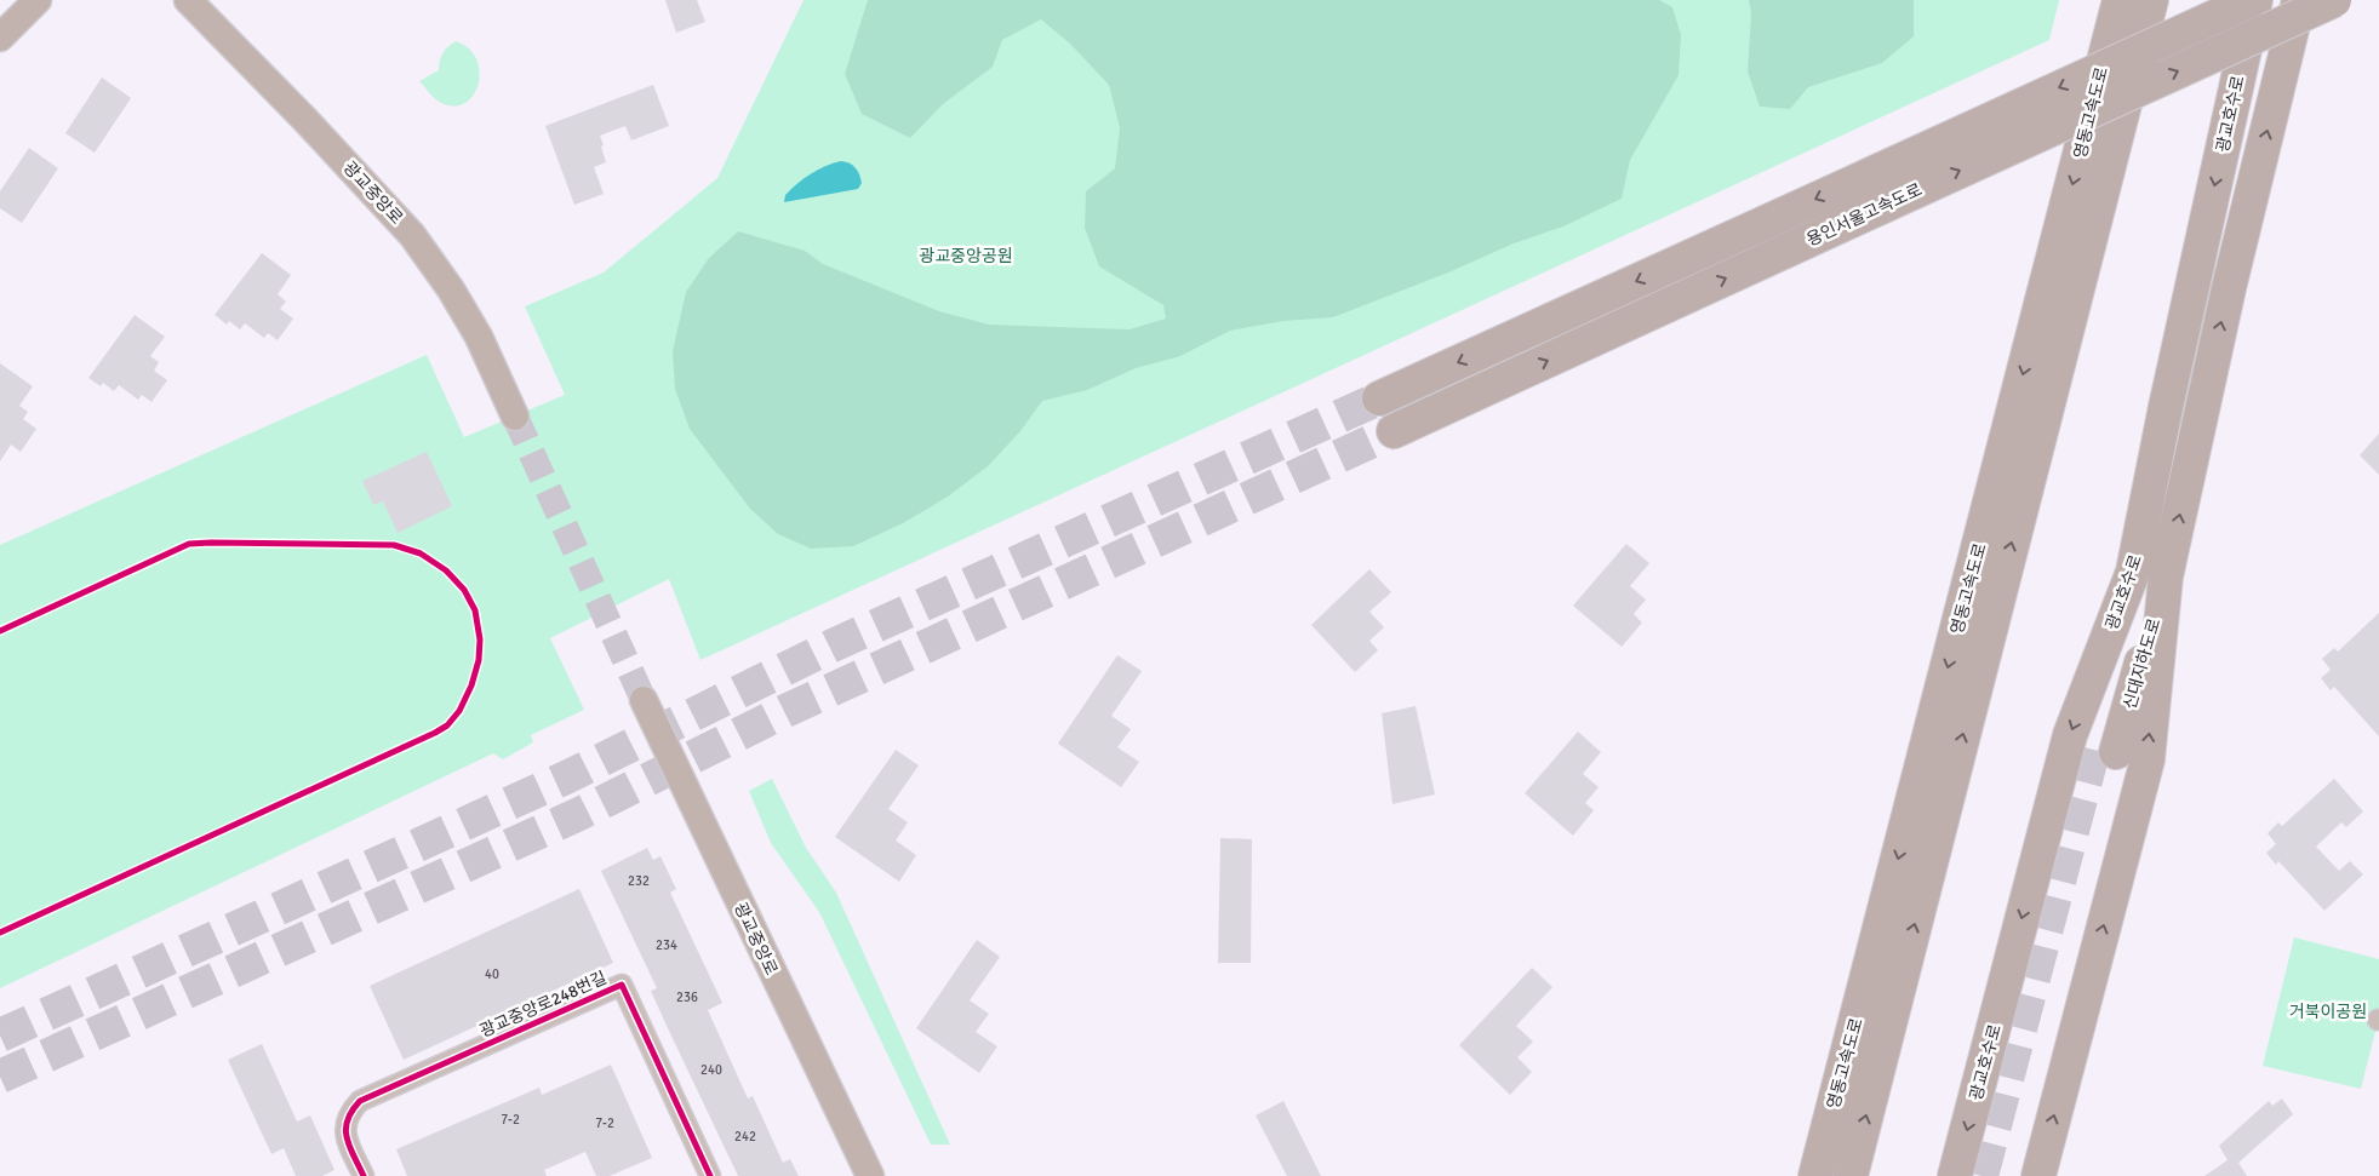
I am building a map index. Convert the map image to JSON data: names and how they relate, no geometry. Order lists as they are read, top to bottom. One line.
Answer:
{"streets":{"highway":["영동고속도로","광교호수로","용인서울고속도로","신대지하도로"],"main road":["광교중앙로"],"street":["광교중앙로248번길"]},"crossings":[["광교호수로","용인서울고속도로"],["광교호수로","신대지하도로"]],"parks":["광교중앙공원","거북이공원"],"house_numbers":["232","234","40","236","240","7-2","7-2","242"]}
